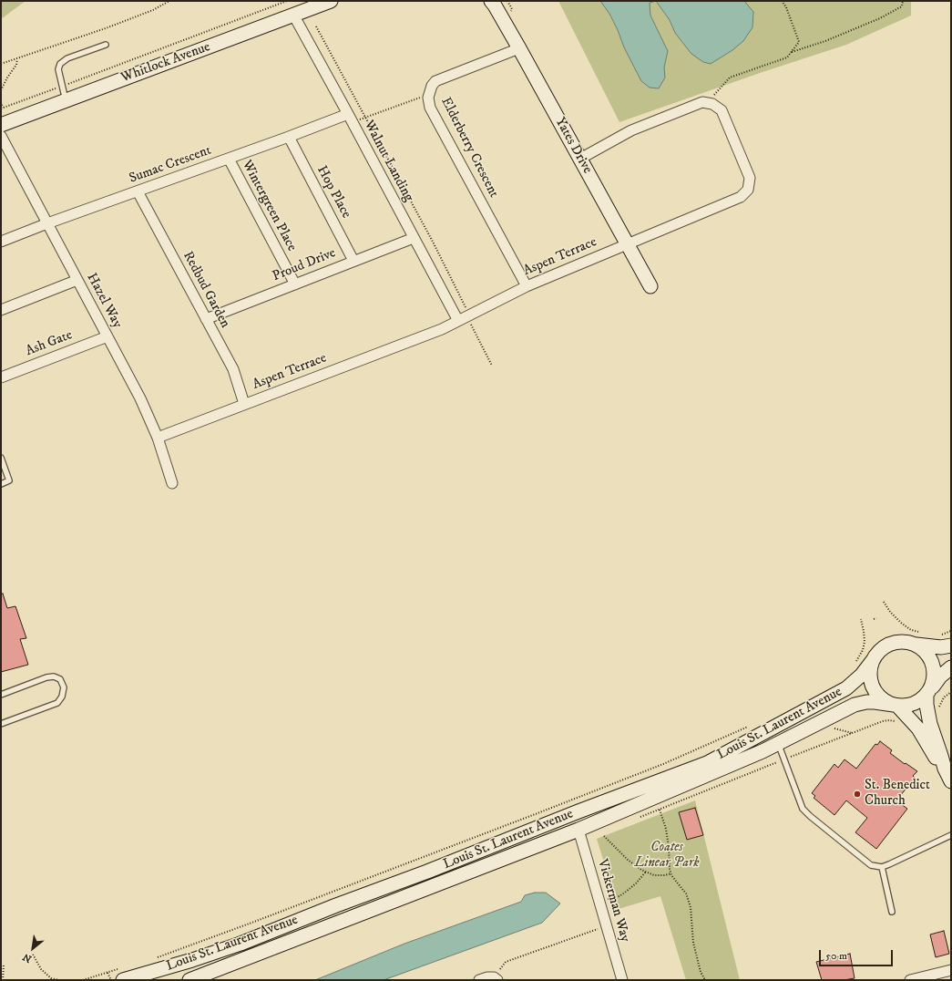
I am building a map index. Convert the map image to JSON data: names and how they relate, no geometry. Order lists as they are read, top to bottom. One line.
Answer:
{"streets":{"main road":["Whitlock Avenue","Yates Drive","Louis St. Laurent Avenue"],"street":["Elderberry Crescent","Walnut Landing","Sumac Crescent","Hop Place","Wintergreen Place","Aspen Terrace","Proud Drive","Redbud Garden","Hazel Way","Ash Gate","Vickerman Way"]},"crossings":[["Whitlock Avenue","Walnut Landing"],["Yates Drive","Elderberry Crescent"],["Yates Drive","Aspen Terrace"],["Elderberry Crescent","Aspen Terrace"],["Walnut Landing","Sumac Crescent"],["Walnut Landing","Aspen Terrace"],["Walnut Landing","Proud Drive"],["Sumac Crescent","Hop Place"],["Sumac Crescent","Wintergreen Place"],["Sumac Crescent","Redbud Garden"],["Sumac Crescent","Hazel Way"],["Hop Place","Proud Drive"],["Wintergreen Place","Proud Drive"],["Aspen Terrace","Redbud Garden"],["Aspen Terrace","Hazel Way"],["Proud Drive","Redbud Garden"],["Hazel Way","Ash Gate"],["Louis St. Laurent Avenue","Vickerman Way"]],"parks":["Coates Linear Park"],"places":["St. Benedict Church"],"scale_bar":"50 m","north":"bottom left"}
